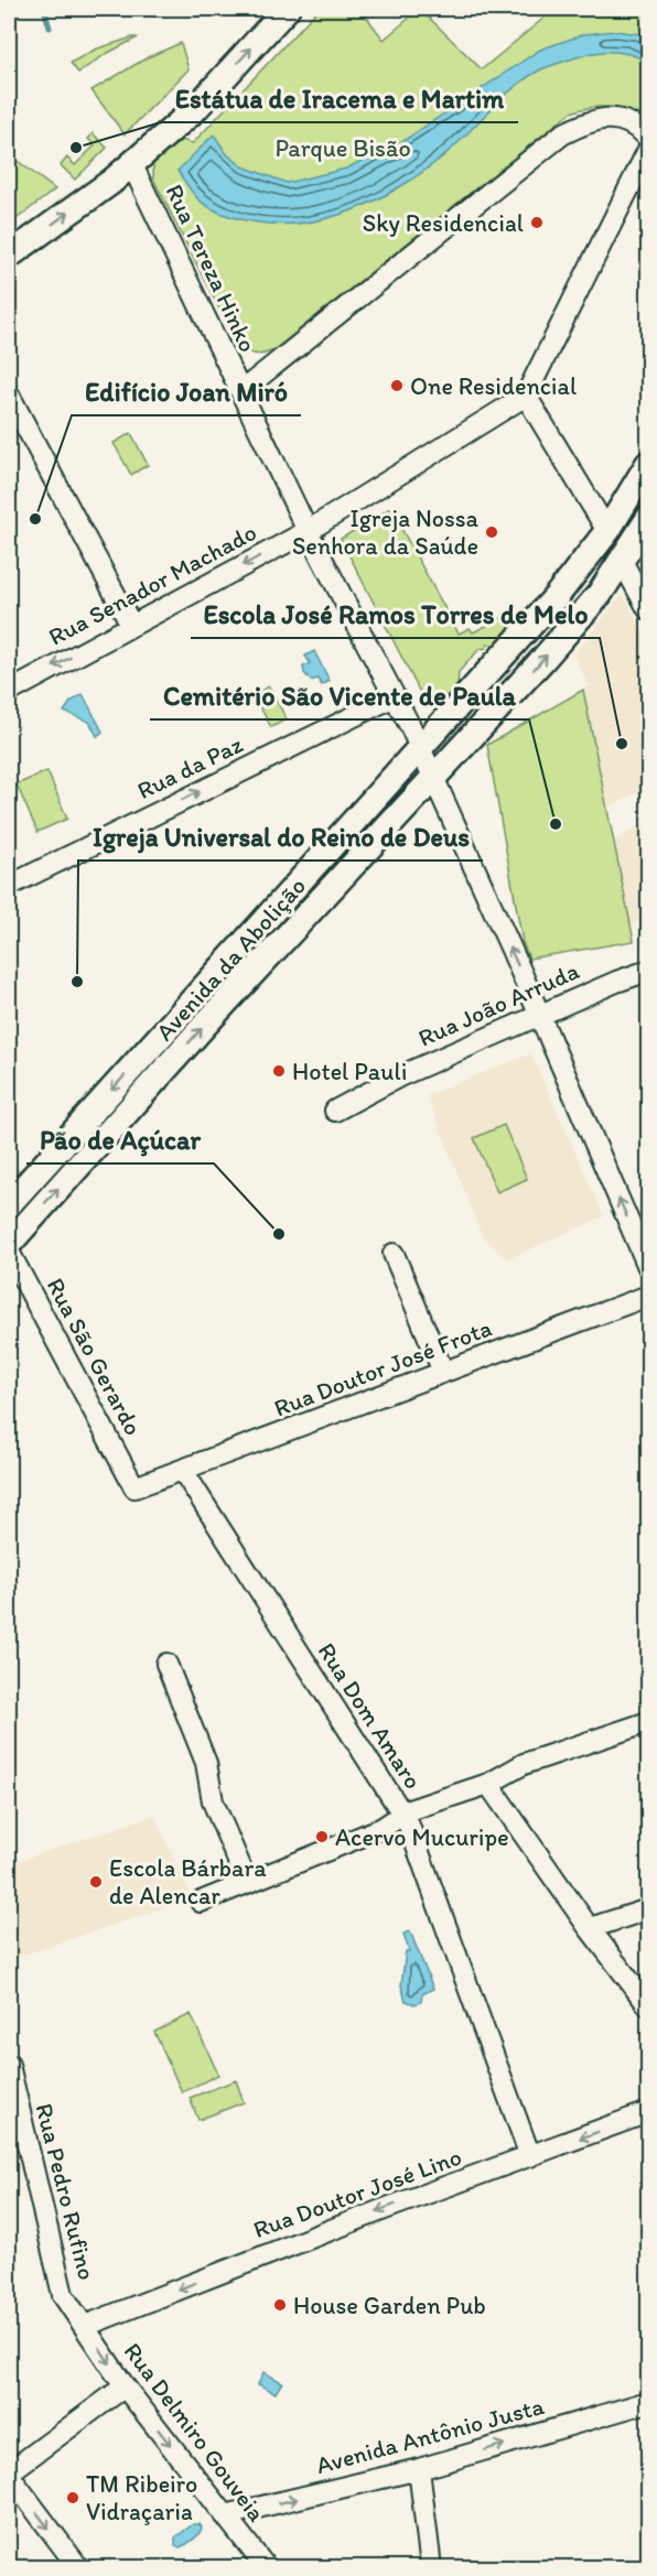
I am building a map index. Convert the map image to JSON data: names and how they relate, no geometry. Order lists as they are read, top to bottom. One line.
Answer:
{"streets":{"main road":["Avenida da Abolição"],"street":["Rua Tereza Hinko","Rua Senador Machado","Rua da Paz","Rua João Arruda","Rua São Gerardo","Rua Doutor José Frota","Rua Dom Amaro","Rua Pedro Rufino","Rua Doutor José Lino","Rua Delmiro Gouveia","Avenida Antônio Justa"]},"crossings":[["Rua Tereza Hinko","Rua Senador Machado"],["Rua Tereza Hinko","Rua da Paz"],["Rua Tereza Hinko","Avenida da Abolição"],["Rua Tereza Hinko","Rua João Arruda"],["Rua São Gerardo","Rua Doutor José Frota"],["Rua Doutor José Frota","Rua Dom Amaro"],["Rua Dom Amaro","Rua Doutor José Lino"],["Rua Pedro Rufino","Rua Doutor José Lino"],["Rua Pedro Rufino","Rua Delmiro Gouveia"],["Rua Doutor José Lino","Rua Delmiro Gouveia"],["Rua Delmiro Gouveia","Avenida Antônio Justa"]],"one_way":["Rua Tereza Hinko","Rua Senador Machado","Rua da Paz","Rua Doutor José Lino","Avenida Antônio Justa"],"parks":["Parque Bisão"],"places":["Estátua de Iracema e Martim","Sky Residencial","One Residencial","Edifício Joan Miró","Igreja Nossa Senhora da Saúde","Escola José Ramos Torres de Melo","Cemitério São Vicente de Paula","Igreja Universal do Reino de Deus","Hotel Pauli","Pão de Açúcar","Acervo Mucuripe","Escola Bárbara de Alencar","House Garden Pub","TM Ribeiro Vidraçaria"]}
